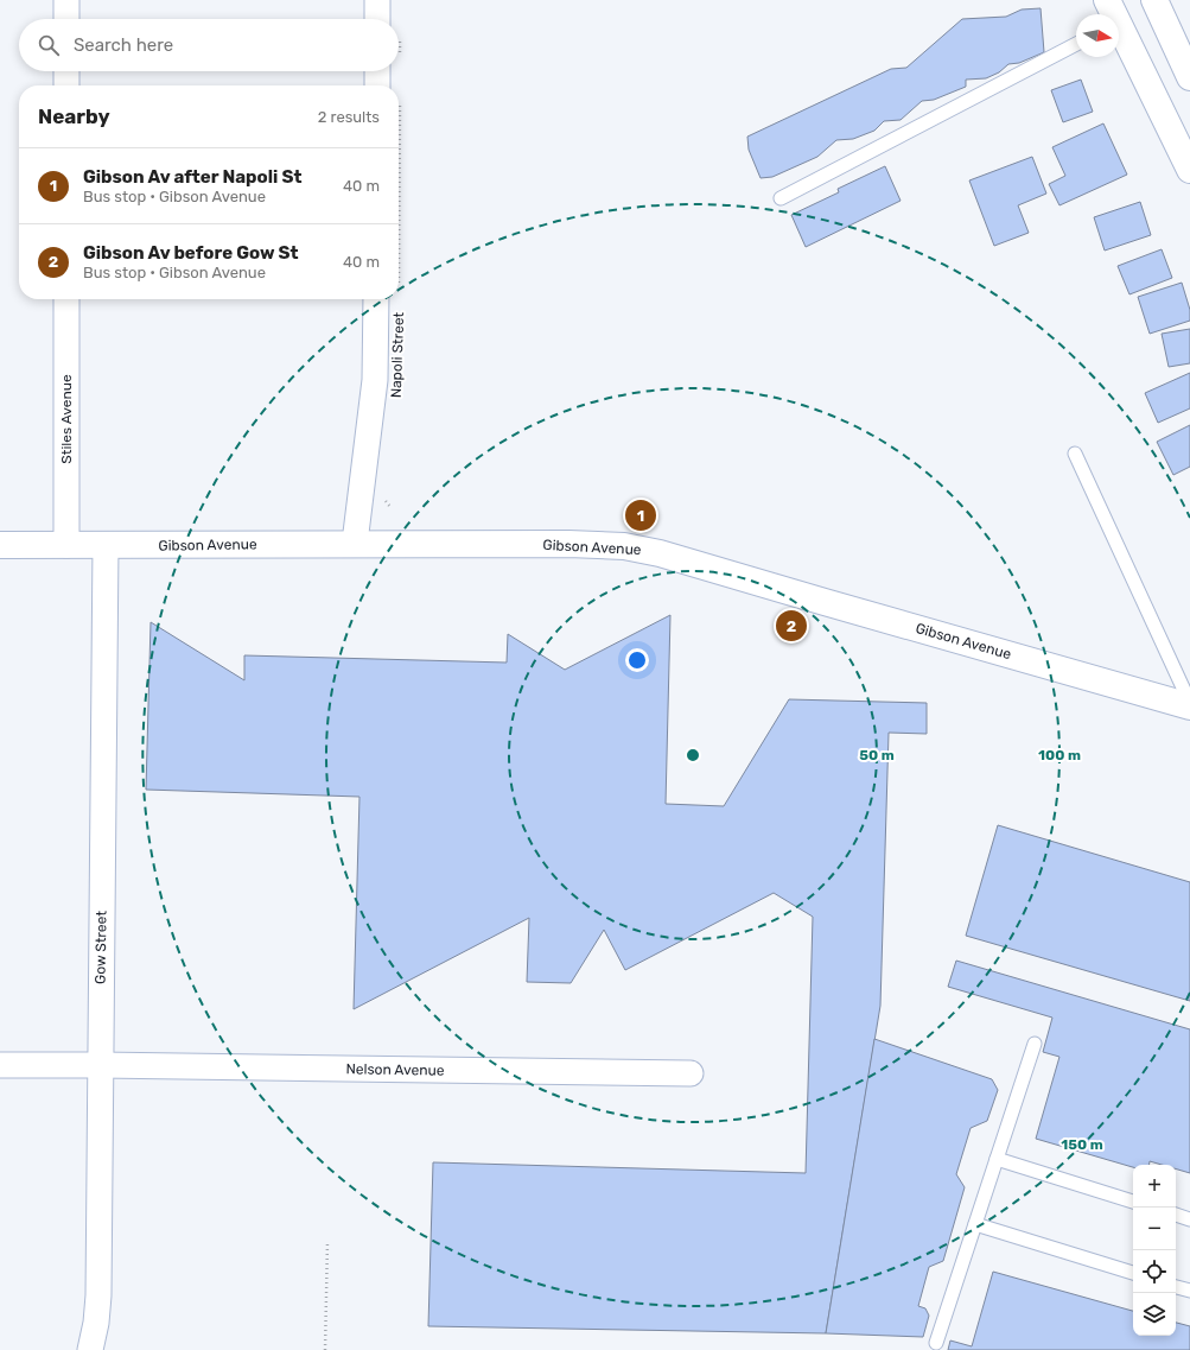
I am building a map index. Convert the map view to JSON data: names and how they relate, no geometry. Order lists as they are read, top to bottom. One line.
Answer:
{"streets":{"main road":["Gibson Avenue"],"street":["Napoli Street","Stiles Avenue","Gow Street","Nelson Avenue"]},"crossings":[["Napoli Street","Gibson Avenue"],["Stiles Avenue","Gibson Avenue"],["Gibson Avenue","Gow Street"],["Gow Street","Nelson Avenue"]],"north":"right","page":{"search":"Search here","heading":["Nearby","2 results"],"list":[{"mark":"1","name":"Gibson Av after Napoli St","note":"Bus stop · Gibson Avenue","value":"40 m"},{"mark":"2","name":"Gibson Av before Gow St","note":"Bus stop · Gibson Avenue","value":"40 m"}],"pins":["1","2"],"map_buttons":["+","−"]},"rings":["50 m","100 m","150 m"]}
